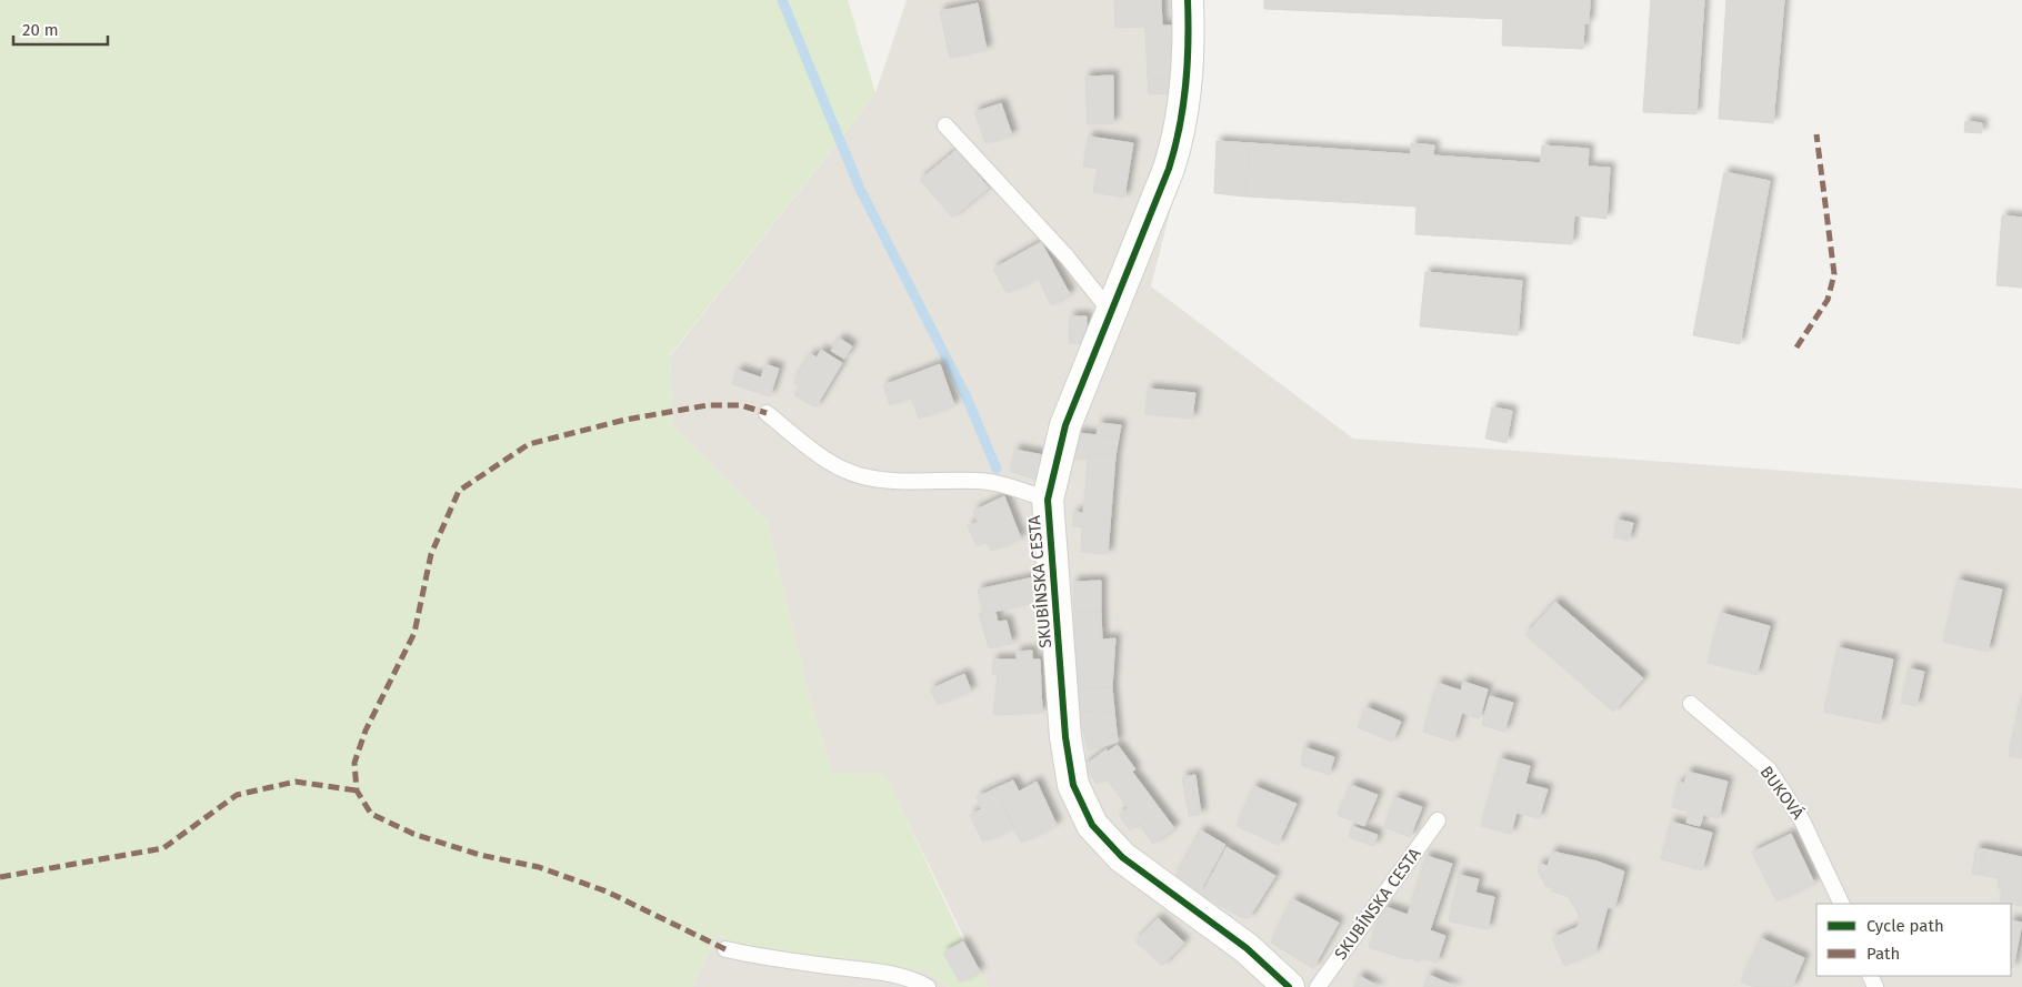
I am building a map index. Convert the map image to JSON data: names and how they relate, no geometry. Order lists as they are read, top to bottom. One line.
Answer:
{"streets":{"street":["SKUBÍNSKA CESTA"],"lane":["BUKOVÁ"]},"legend":["Cycle path","Path"],"scale_bar":"20 m"}
